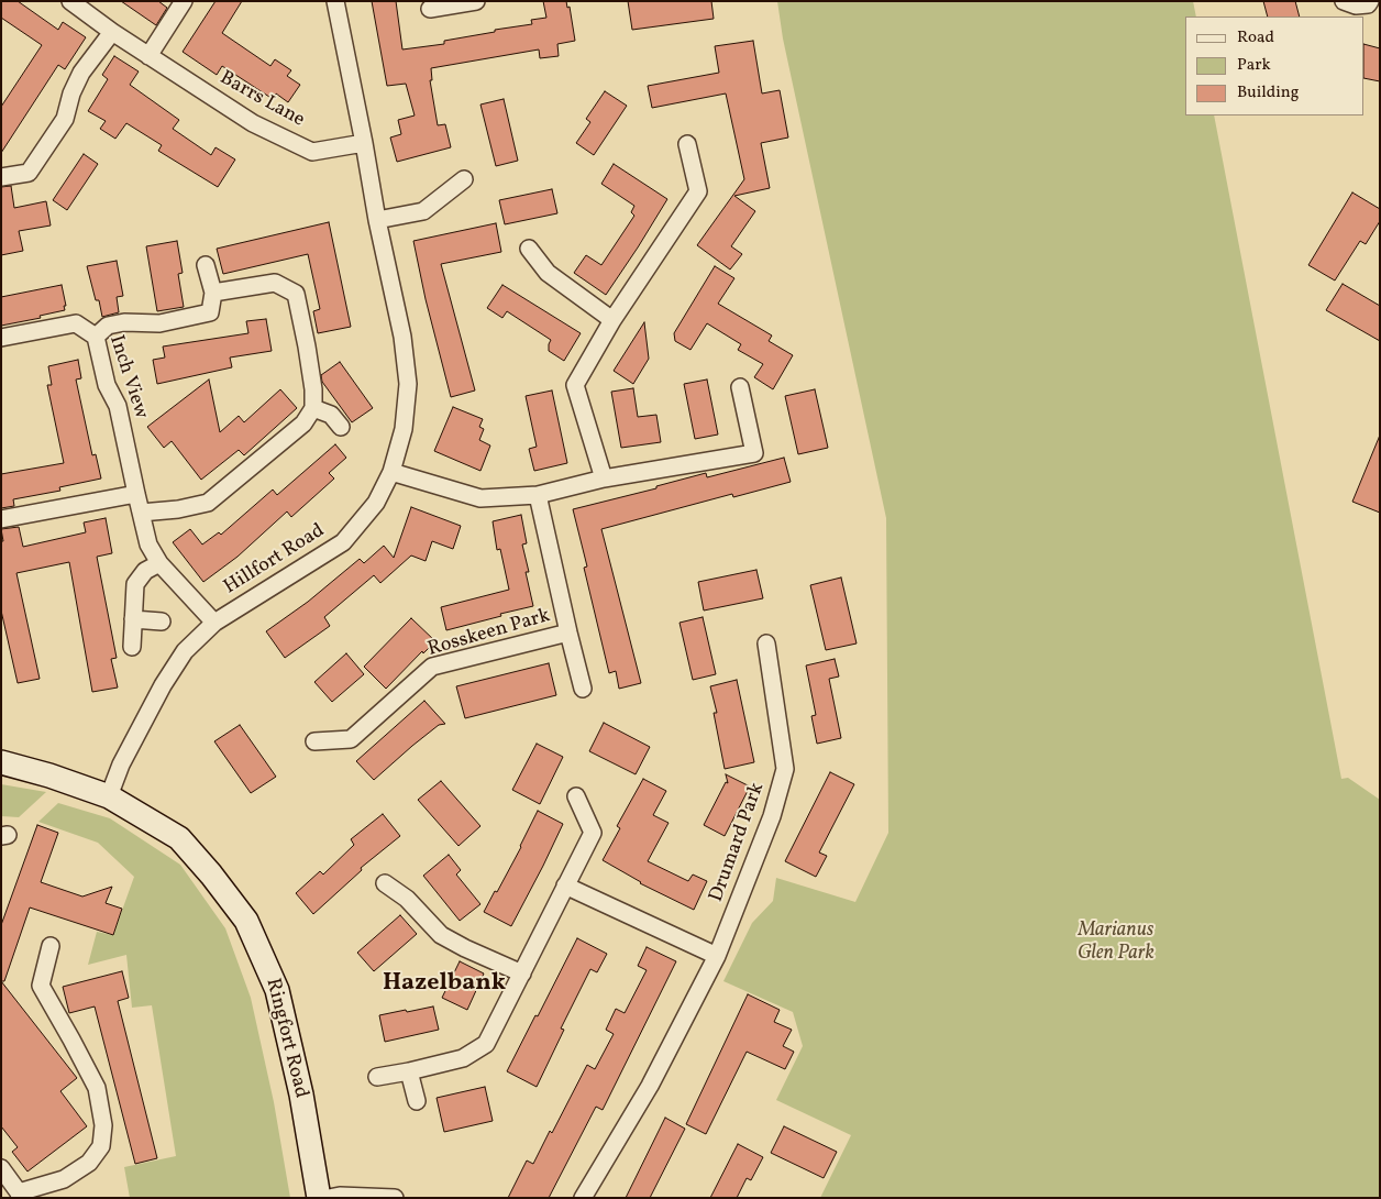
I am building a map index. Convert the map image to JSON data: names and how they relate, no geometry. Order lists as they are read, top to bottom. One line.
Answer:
{"streets":{"street":["Barrs Lane","Inch View","Hillfort Road","Rosskeen Park","Drumard Park","Ringfort Road"]},"crossings":[["Barrs Lane","Hillfort Road"],["Inch View","Hillfort Road"],["Hillfort Road","Ringfort Road"]],"districts":["Hazelbank"],"parks":["Marianus Glen Park"],"legend":["Road","Park","Building"]}
